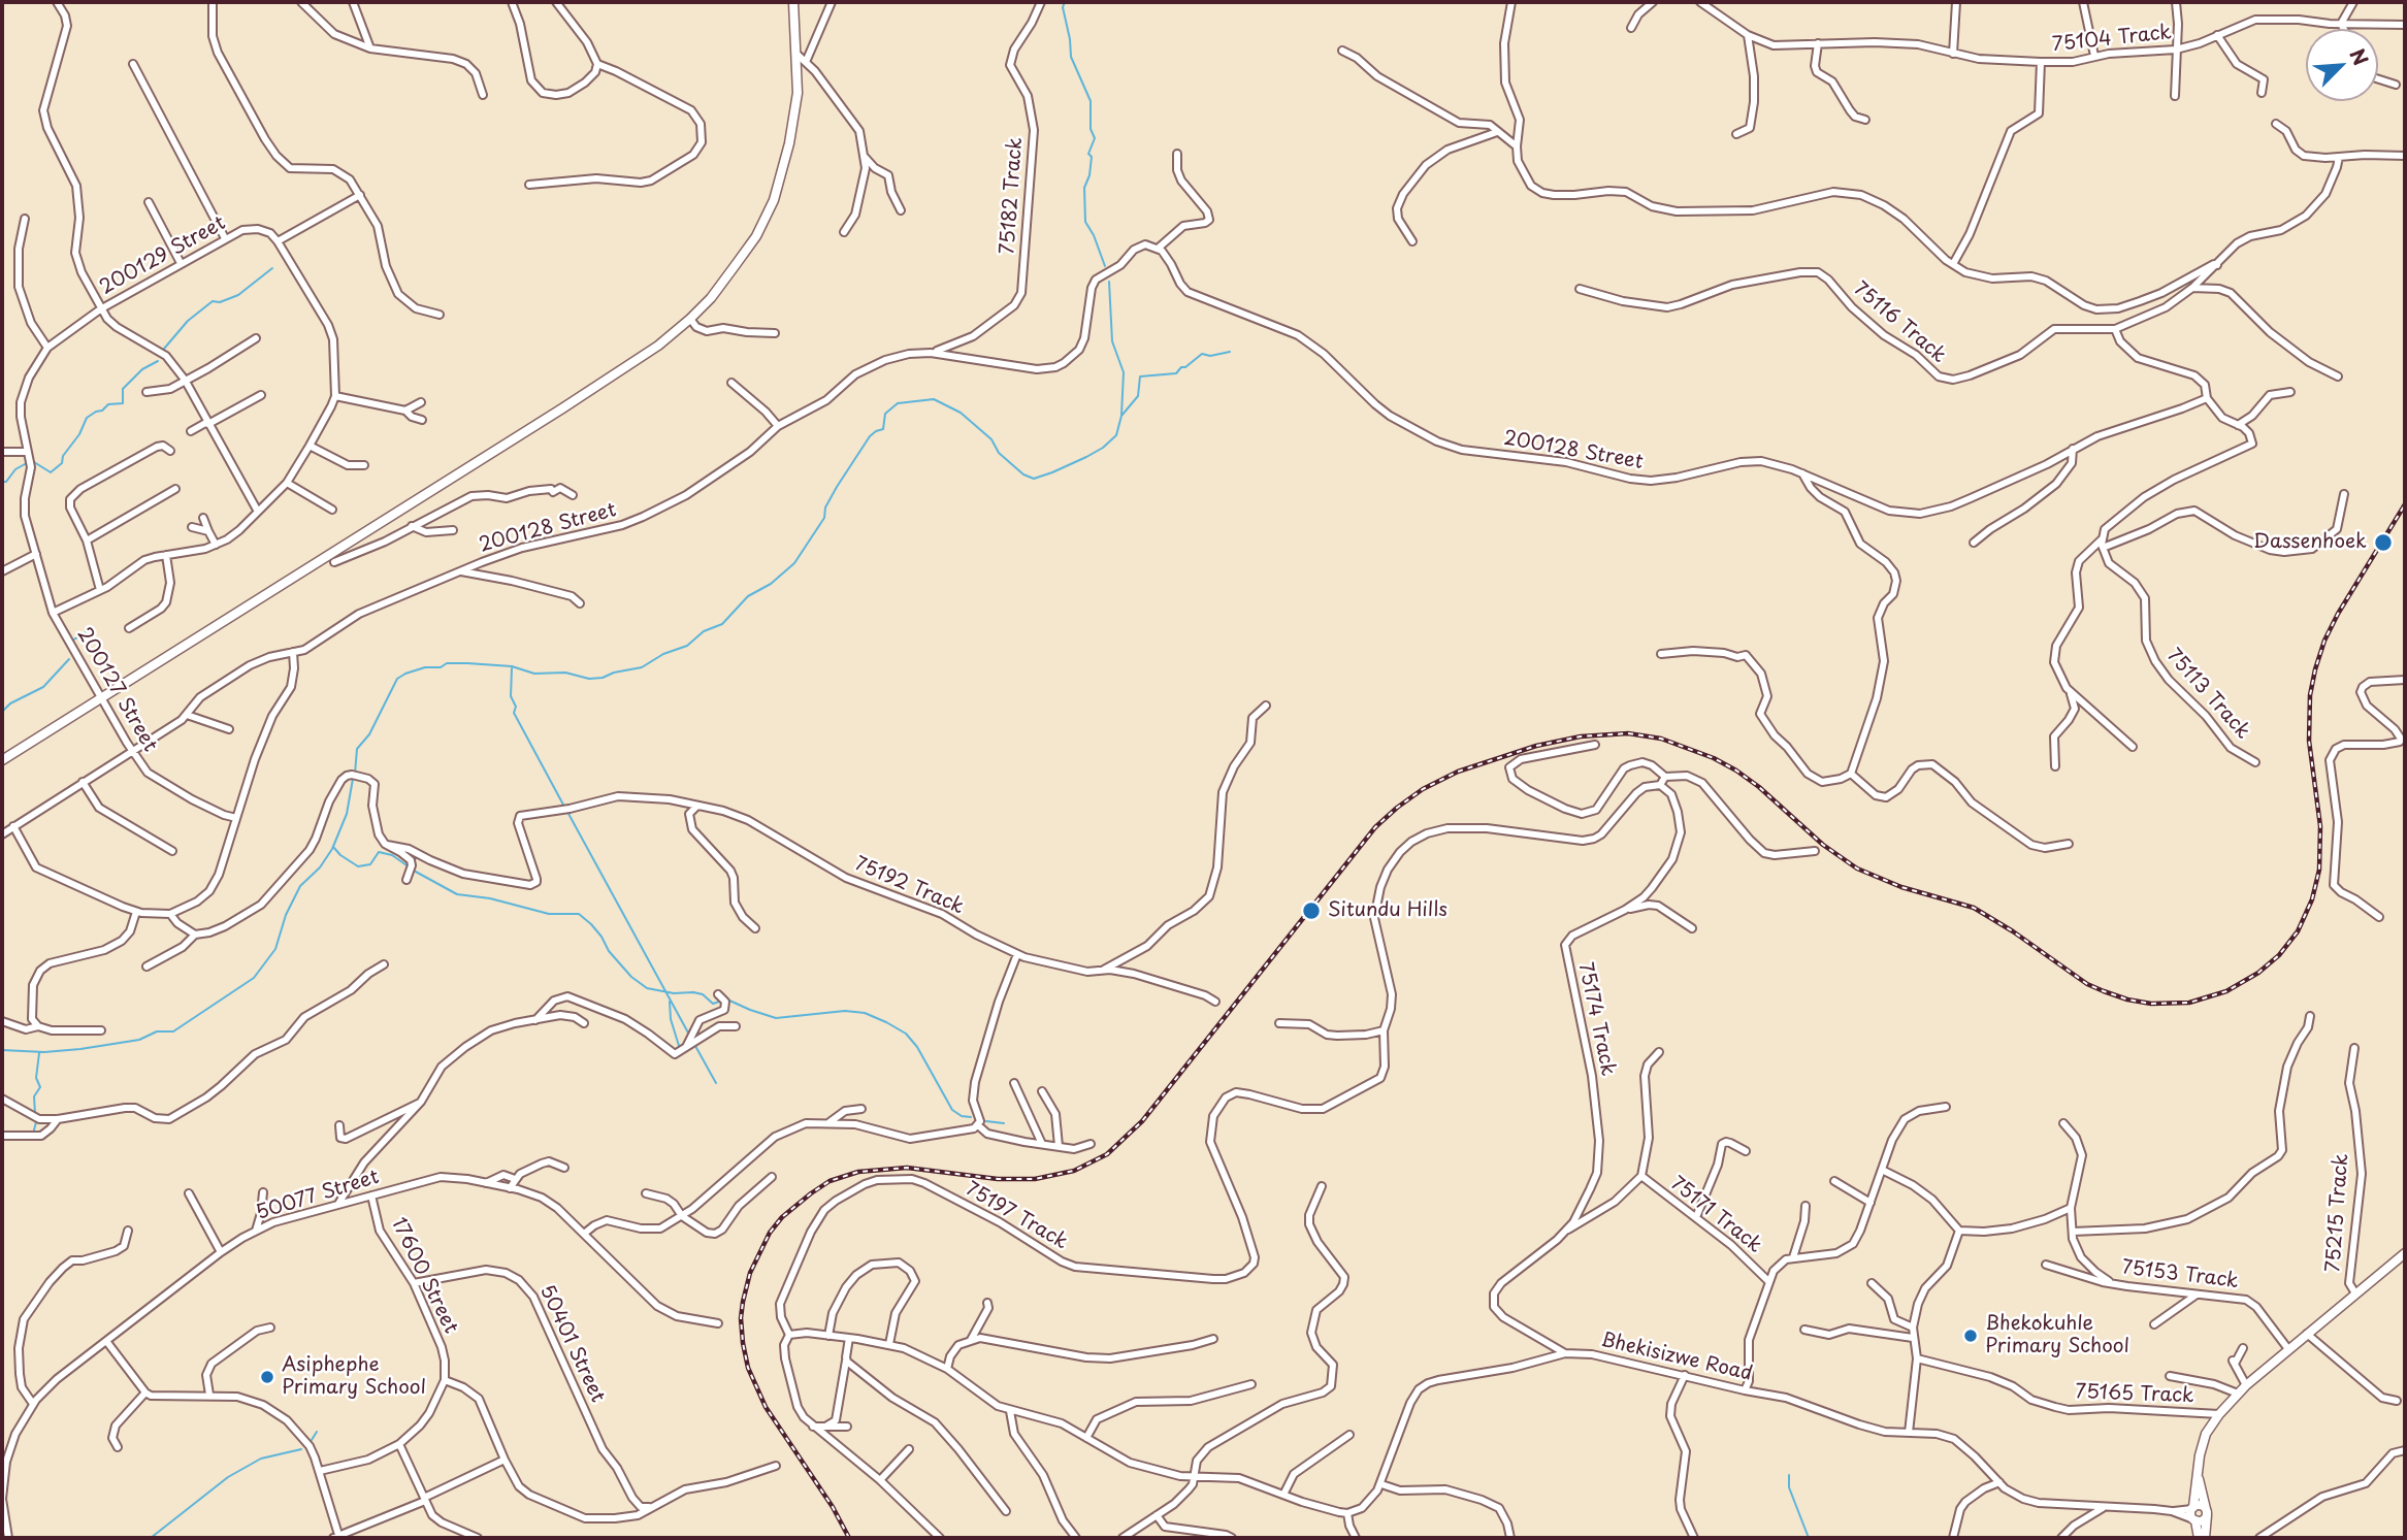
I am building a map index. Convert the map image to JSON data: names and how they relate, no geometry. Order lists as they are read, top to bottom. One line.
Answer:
{"streets":{"street":["75104 Track","75182 Track","200129 Street","75116 Track","200128 Street","200127 Street","75113 Track","75192 Track","75174 Track","50077 Street","75215 Track","75171 Track","75197 Track","75153 Track","17600 Street","50401 Street","Bhekisizwe Road","75165 Track"]},"crossings":[["75182 Track","200128 Street"],["200129 Street","200127 Street"],["200128 Street","200127 Street"],["75174 Track","Bhekisizwe Road"],["50077 Street","17600 Street"],["17600 Street","50401 Street"]],"places":["Dassenhoek","Situndu Hills","Bhekokuhle Primary School","Asiphephe Primary School"],"north":"top right"}
